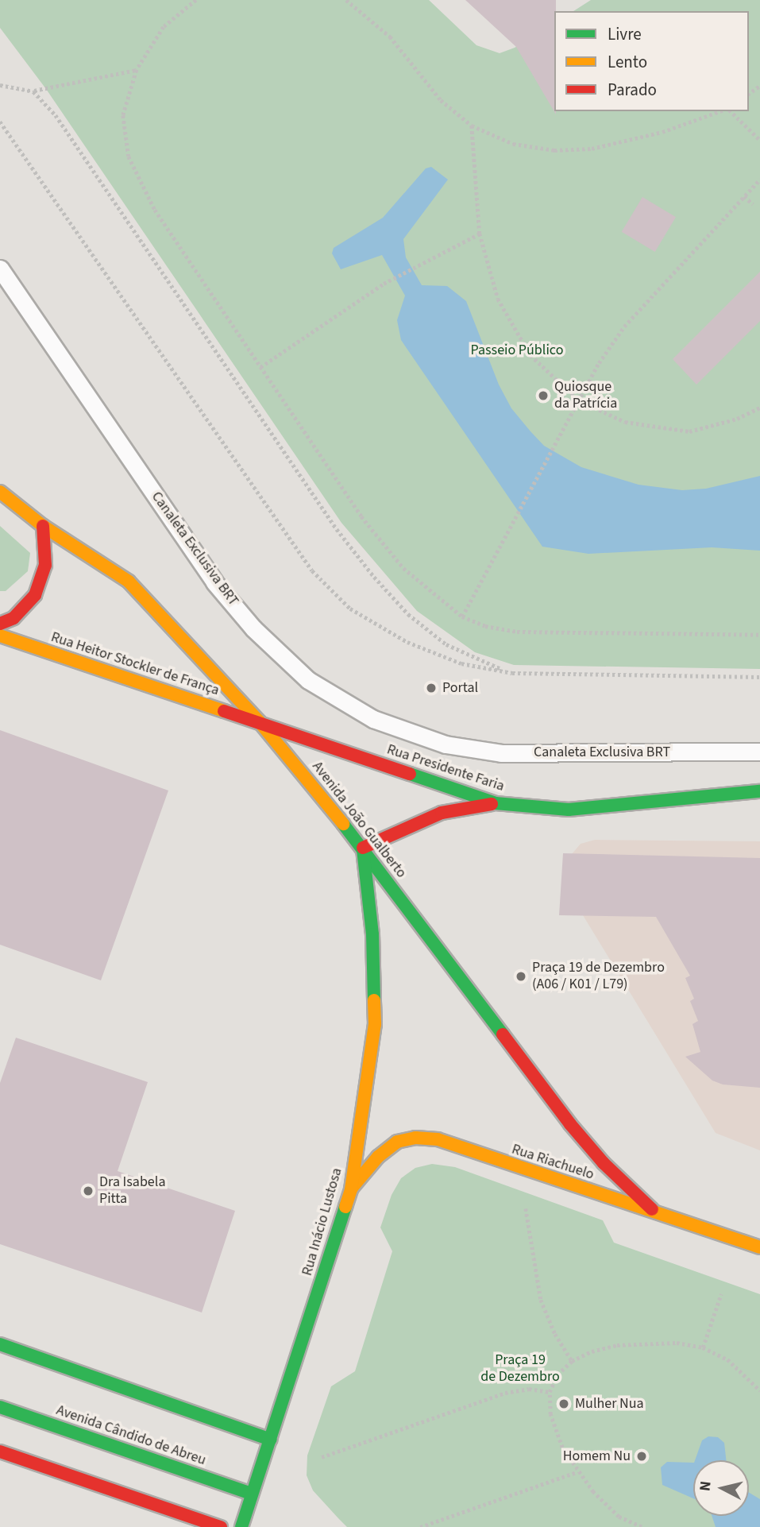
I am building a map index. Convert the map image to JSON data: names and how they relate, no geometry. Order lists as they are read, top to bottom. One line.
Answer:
{"streets":{"street":["Rua Heitor Stockler de França","Rua Presidente Faria","Avenida João Gualberto","Rua Riachuelo","Rua Inácio Lustosa","Avenida Cândido de Abreu"],"lane":["Canaleta Exclusiva BRT"]},"crossings":[["Rua Heitor Stockler de França","Rua Presidente Faria"],["Rua Heitor Stockler de França","Avenida João Gualberto"],["Rua Presidente Faria","Avenida João Gualberto"],["Avenida João Gualberto","Rua Riachuelo"],["Avenida João Gualberto","Rua Inácio Lustosa"],["Rua Riachuelo","Rua Inácio Lustosa"],["Rua Inácio Lustosa","Avenida Cândido de Abreu"]],"parks":["Passeio Público","Praça 19 de Dezembro"],"places":["Quiosque da Patrícia","Portal","Praça 19 de Dezembro (A06 / K01 / L79)","Dra Isabela Pitta","Mulher Nua","Homem Nu"],"legend":["Livre","Lento","Parado"],"north":"left"}
